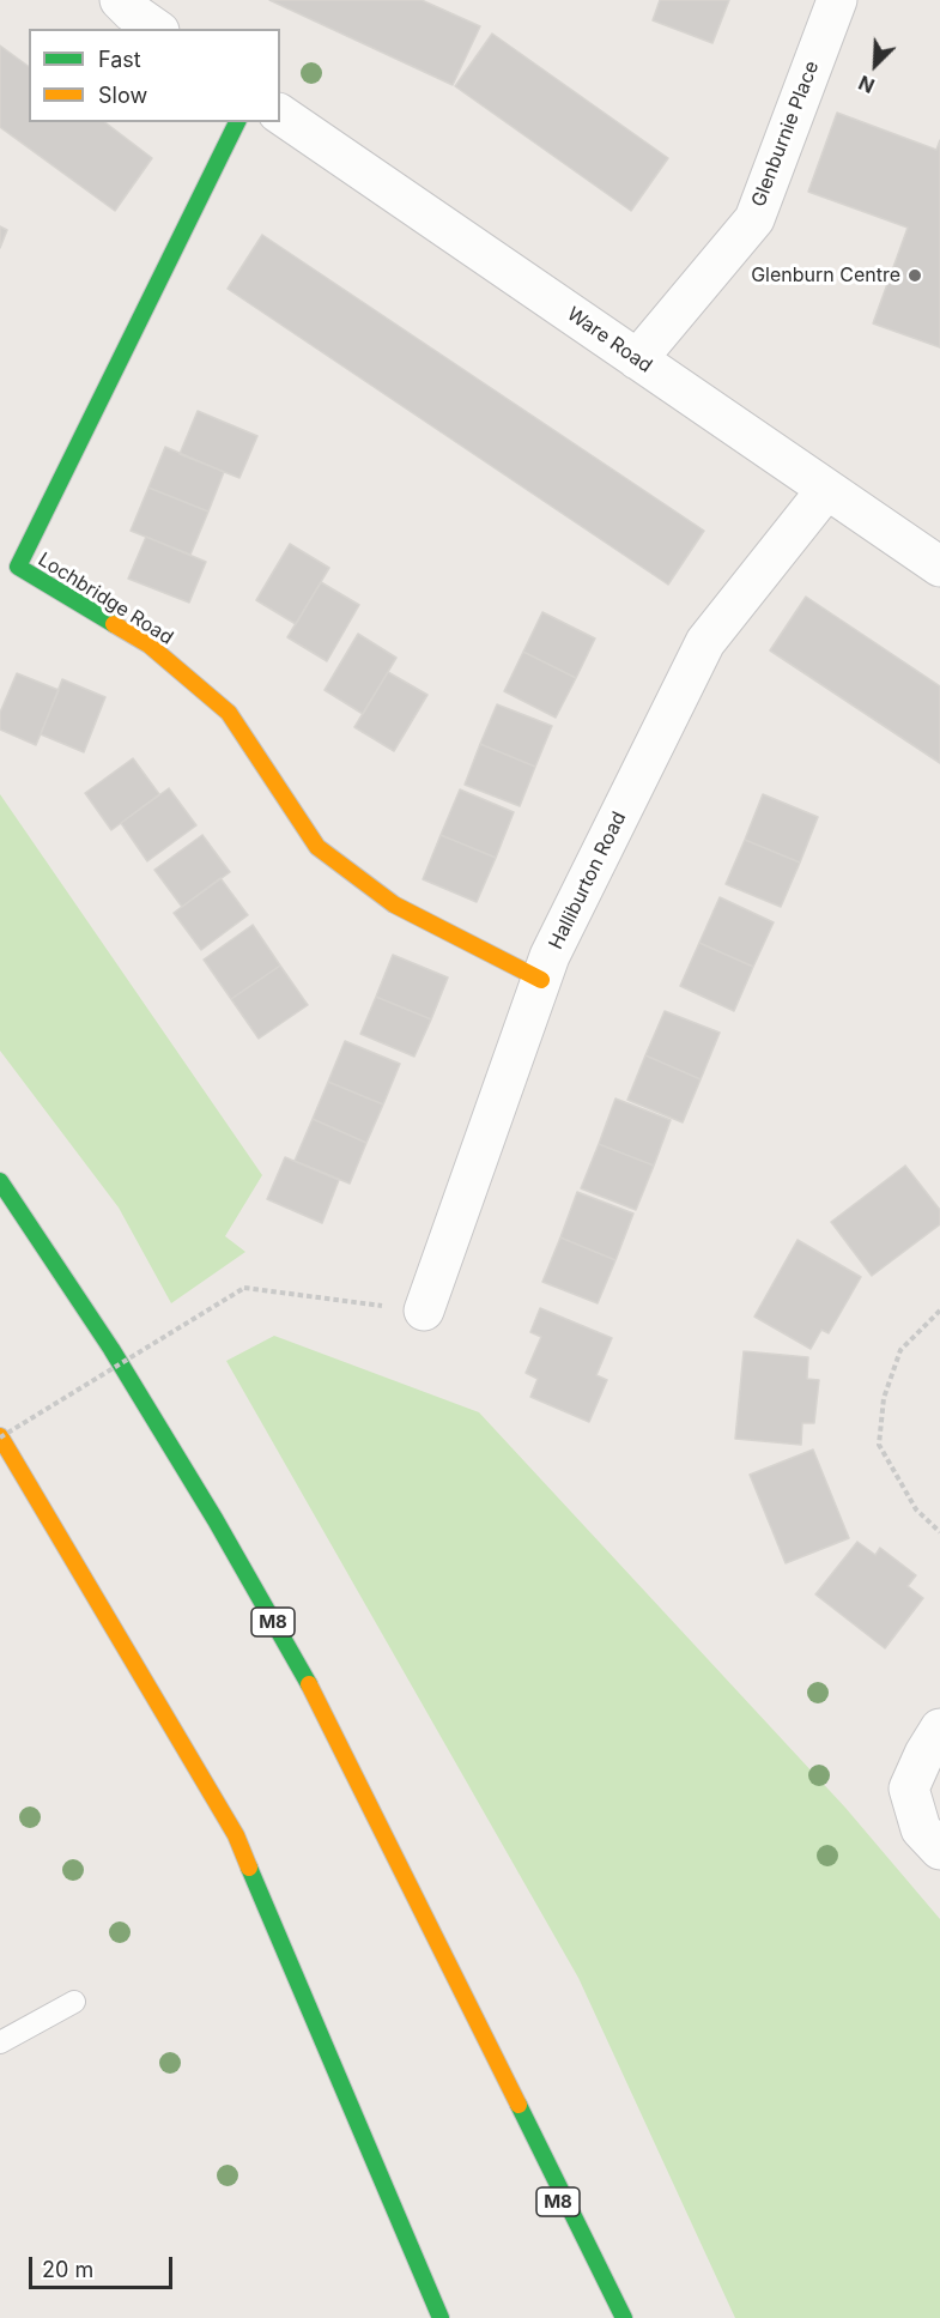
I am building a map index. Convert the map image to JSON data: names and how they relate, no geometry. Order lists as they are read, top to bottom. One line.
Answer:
{"streets":{"main road":["Lochbridge Road","M8"],"street":["Glenburnie Place","Ware Road","Halliburton Road"]},"crossings":[["Glenburnie Place","Ware Road"],["Ware Road","Halliburton Road"],["Lochbridge Road","Halliburton Road"]],"places":["Glenburn Centre"],"legend":["Fast","Slow"],"scale_bar":"20 m","north":"bottom left"}
